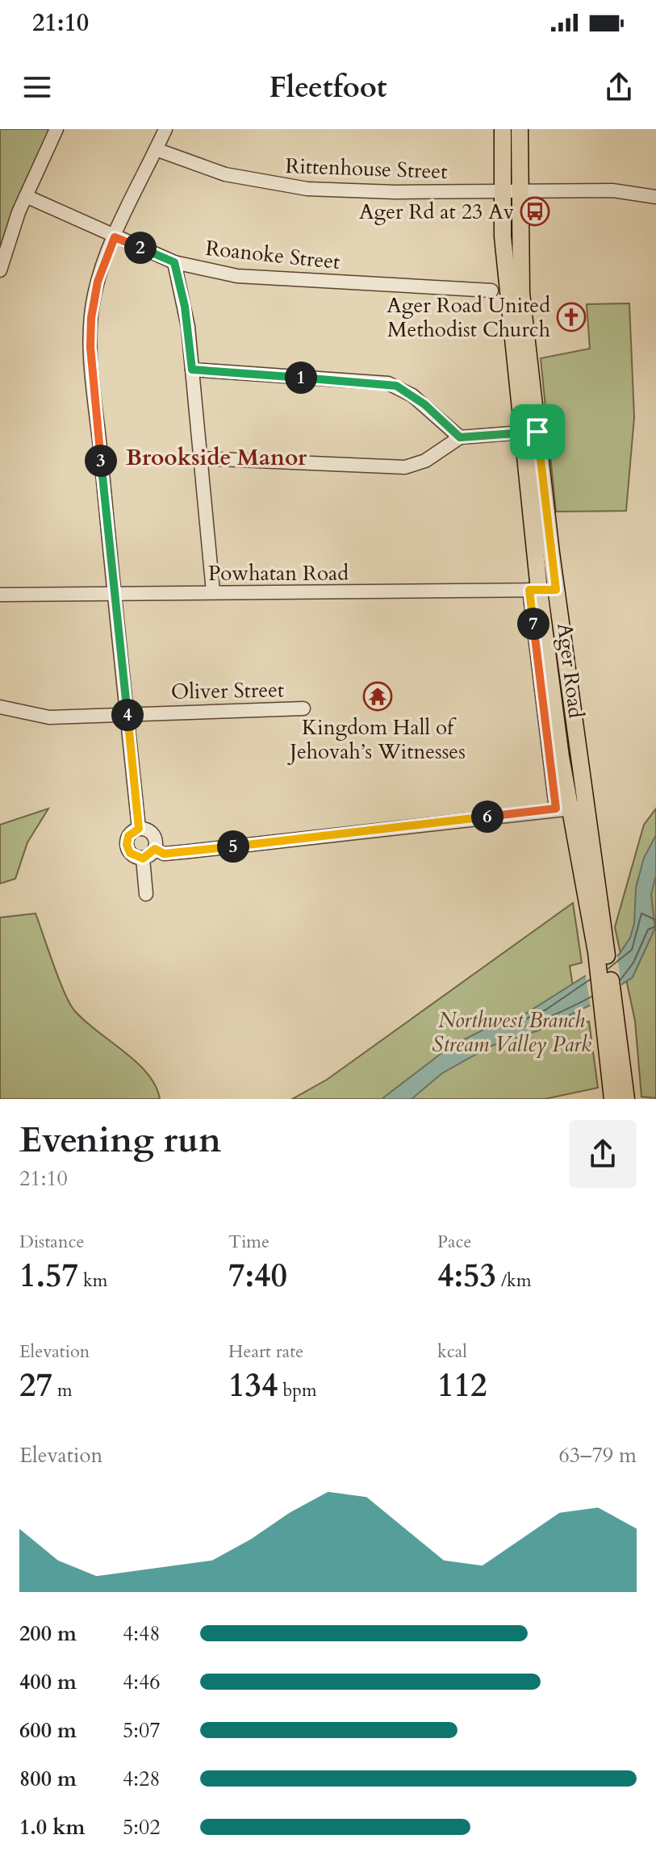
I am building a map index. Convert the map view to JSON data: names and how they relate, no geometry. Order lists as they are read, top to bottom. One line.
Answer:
{"streets":{"main road":["Ager Road"],"street":["Rittenhouse Street","Roanoke Street","Powhatan Road","Oliver Street"]},"crossings":[["Rittenhouse Street","Ager Road"],["Powhatan Road","Ager Road"]],"districts":["Brookside Manor"],"parks":["Northwest Branch Stream Valley Park"],"places":{"bus stop":["Ager Rd at 23 Av"],"church":["Ager Road United Methodist Church"],"temple":["Kingdom Hall of Jehovah’s Witnesses"]},"page":{"status":"21:10","header":"Fleetfoot","pins":["2","1","3","7","4","6","5"],"heading":["Evening run","21:10"],"stats":[["Distance","1.57 km"],["Time","7:40"],["Pace","4:53 /km"],["Elevation","27 m"],["Heart rate","134 bpm"],["kcal","112"]],"chart":["Elevation","63–79 m"],"list":[{"name":"200 m","note":"4:48"},{"name":"400 m","note":"4:46"},{"name":"600 m","note":"5:07"},{"name":"800 m","note":"4:28"},{"name":"1.0 km","note":"5:02"}]}}
